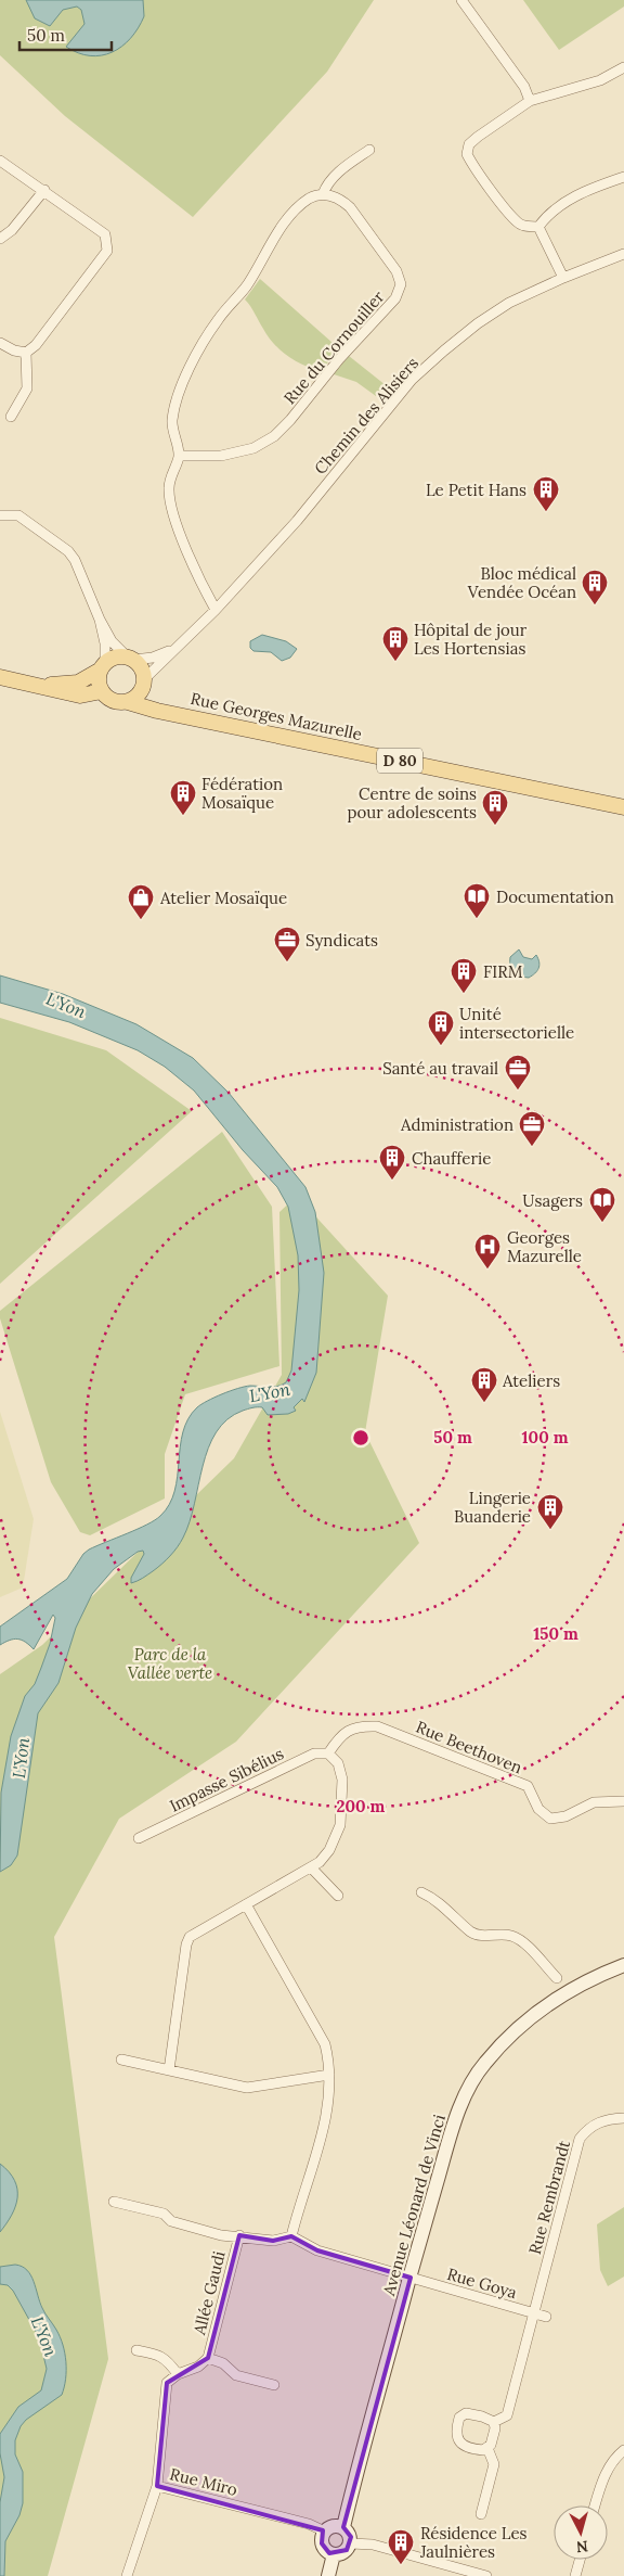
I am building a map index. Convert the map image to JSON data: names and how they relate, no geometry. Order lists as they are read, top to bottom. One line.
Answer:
{"streets":{"main road":["Rue Georges Mazurelle","D 80"],"street":["Rue du Cornouiller","Chemin des Alisiers","Rue Beethoven","Impasse Sibélius","Rue Rembrandt","Avenue Léonard de Vinci","Rue Goya","Allée Gaudi","Rue Miro"]},"crossings":[["Chemin des Alisiers","Rue Georges Mazurelle"],["Rue Beethoven","Impasse Sibélius"],["Rue Rembrandt","Rue Goya"],["Avenue Léonard de Vinci","Rue Goya"],["Avenue Léonard de Vinci","Rue Miro"]],"water":["L'Yon"],"parks":["Parc de la Vallée verte"],"places":{"building":["Le Petit Hans","Bloc médical Vendée Océan","Hôpital de jour Les Hortensias","Fédération Mosaïque","Centre de soins pour adolescents","FIRM","Unité intersectorielle","Chaufferie","Ateliers","Lingerie Buanderie","Résidence Les Jaulnières"],"library":["Documentation","Usagers"],"shop":["Atelier Mosaïque"],"office":["Syndicats","Santé au travail","Administration"],"hospital":["Georges Mazurelle"]},"scale_bar":"50 m","north":"bottom","rings":["50 m","100 m","150 m","200 m"]}
